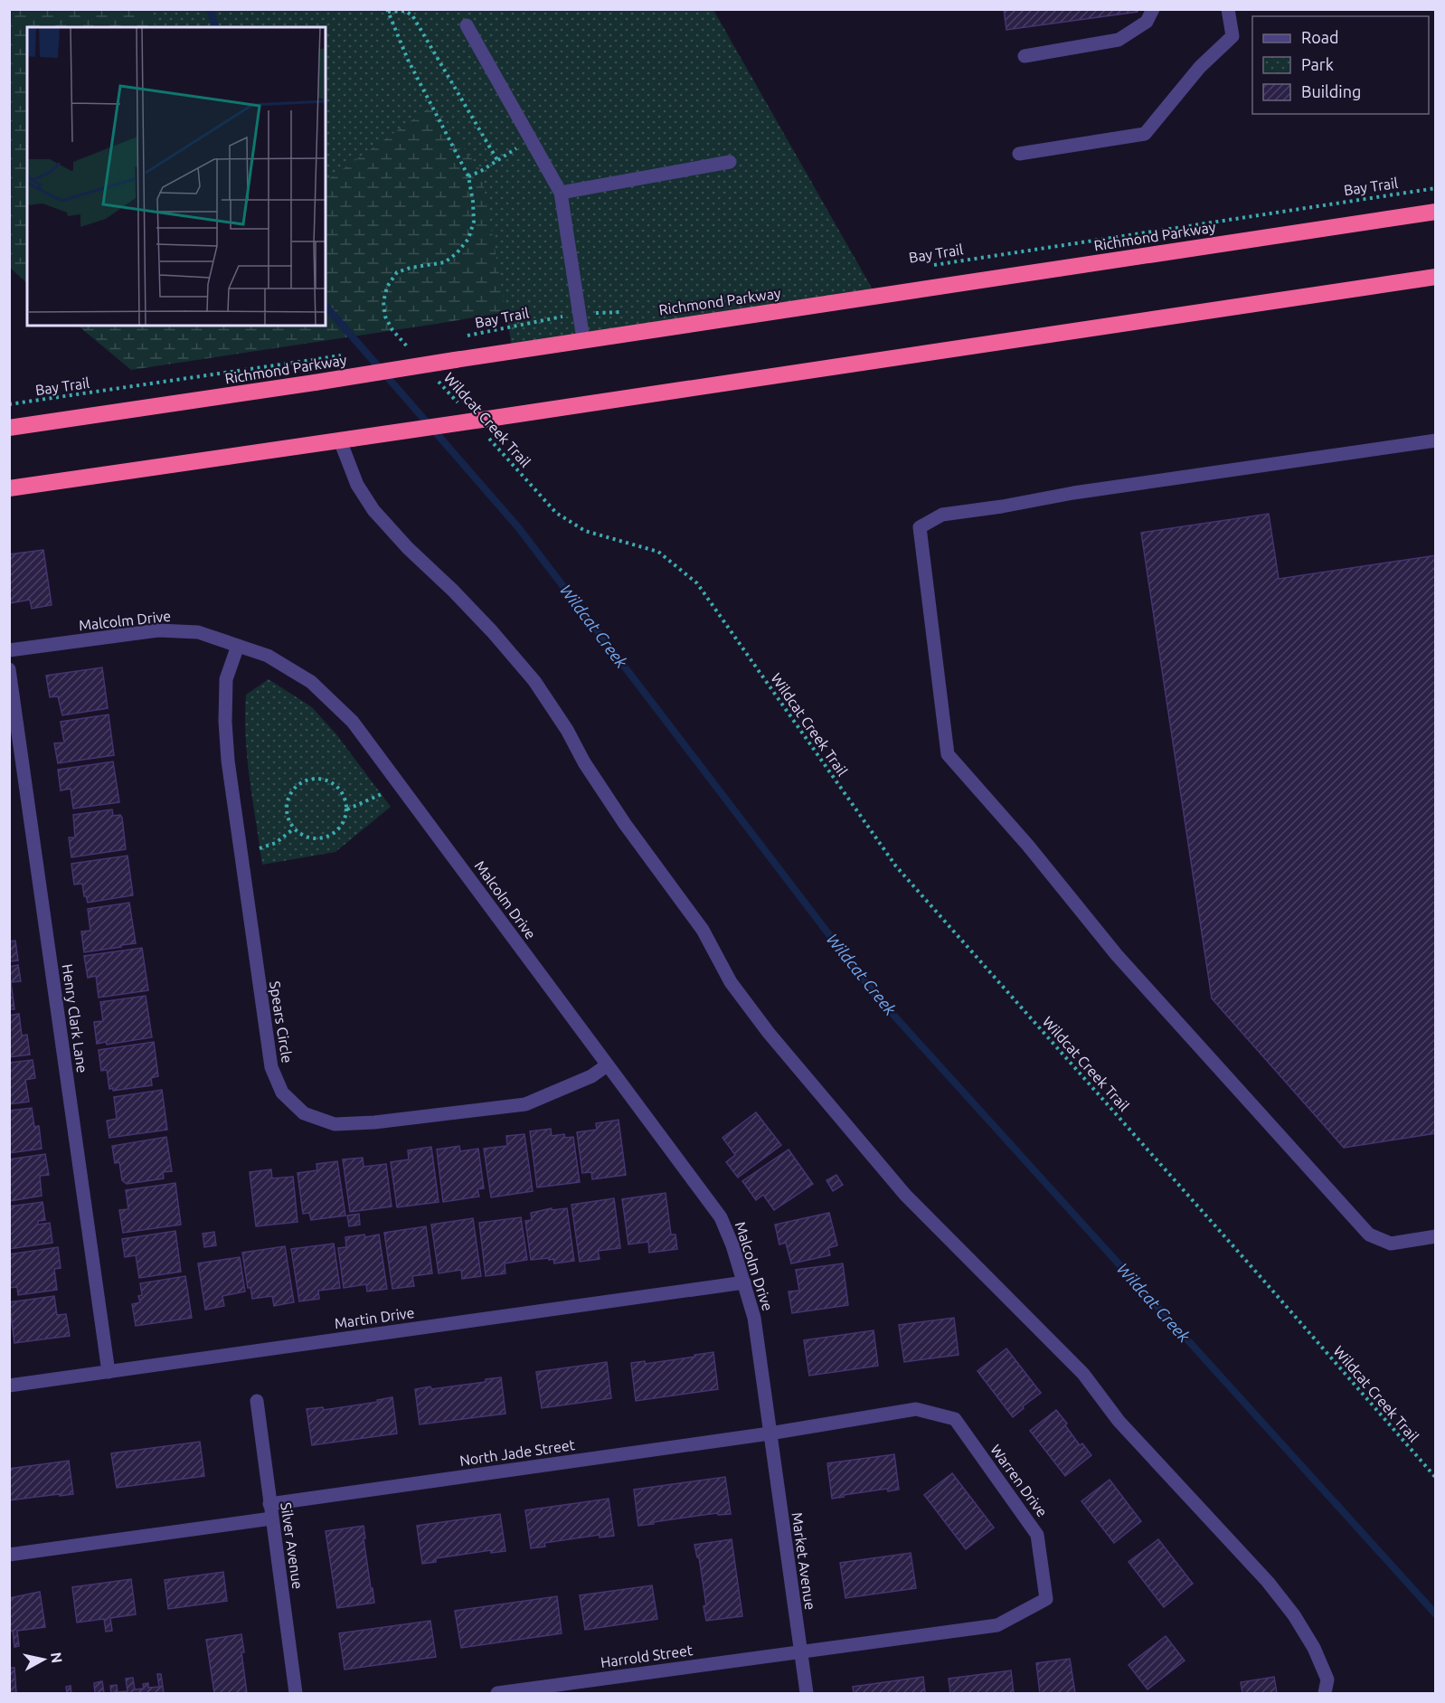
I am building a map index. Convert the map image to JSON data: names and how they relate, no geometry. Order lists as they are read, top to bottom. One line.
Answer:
{"streets":{"highway":["Richmond Parkway"],"street":["Malcolm Drive","Henry Clark Lane","Spears Circle","Martin Drive","North Jade Street","Warren Drive","Silver Avenue","Market Avenue","Harrold Street"],"path":["Bay Trail","Wildcat Creek Trail"]},"crossings":[["Malcolm Drive","Spears Circle"],["Malcolm Drive","Martin Drive"],["Malcolm Drive","North Jade Street"],["Malcolm Drive","Warren Drive"],["Malcolm Drive","Market Avenue"],["Henry Clark Lane","Martin Drive"],["North Jade Street","Warren Drive"],["North Jade Street","Silver Avenue"],["North Jade Street","Market Avenue"],["Warren Drive","Market Avenue"],["Warren Drive","Harrold Street"],["Market Avenue","Harrold Street"]],"water":["Wildcat Creek"],"legend":["Road","Park","Building"],"north":"right"}
